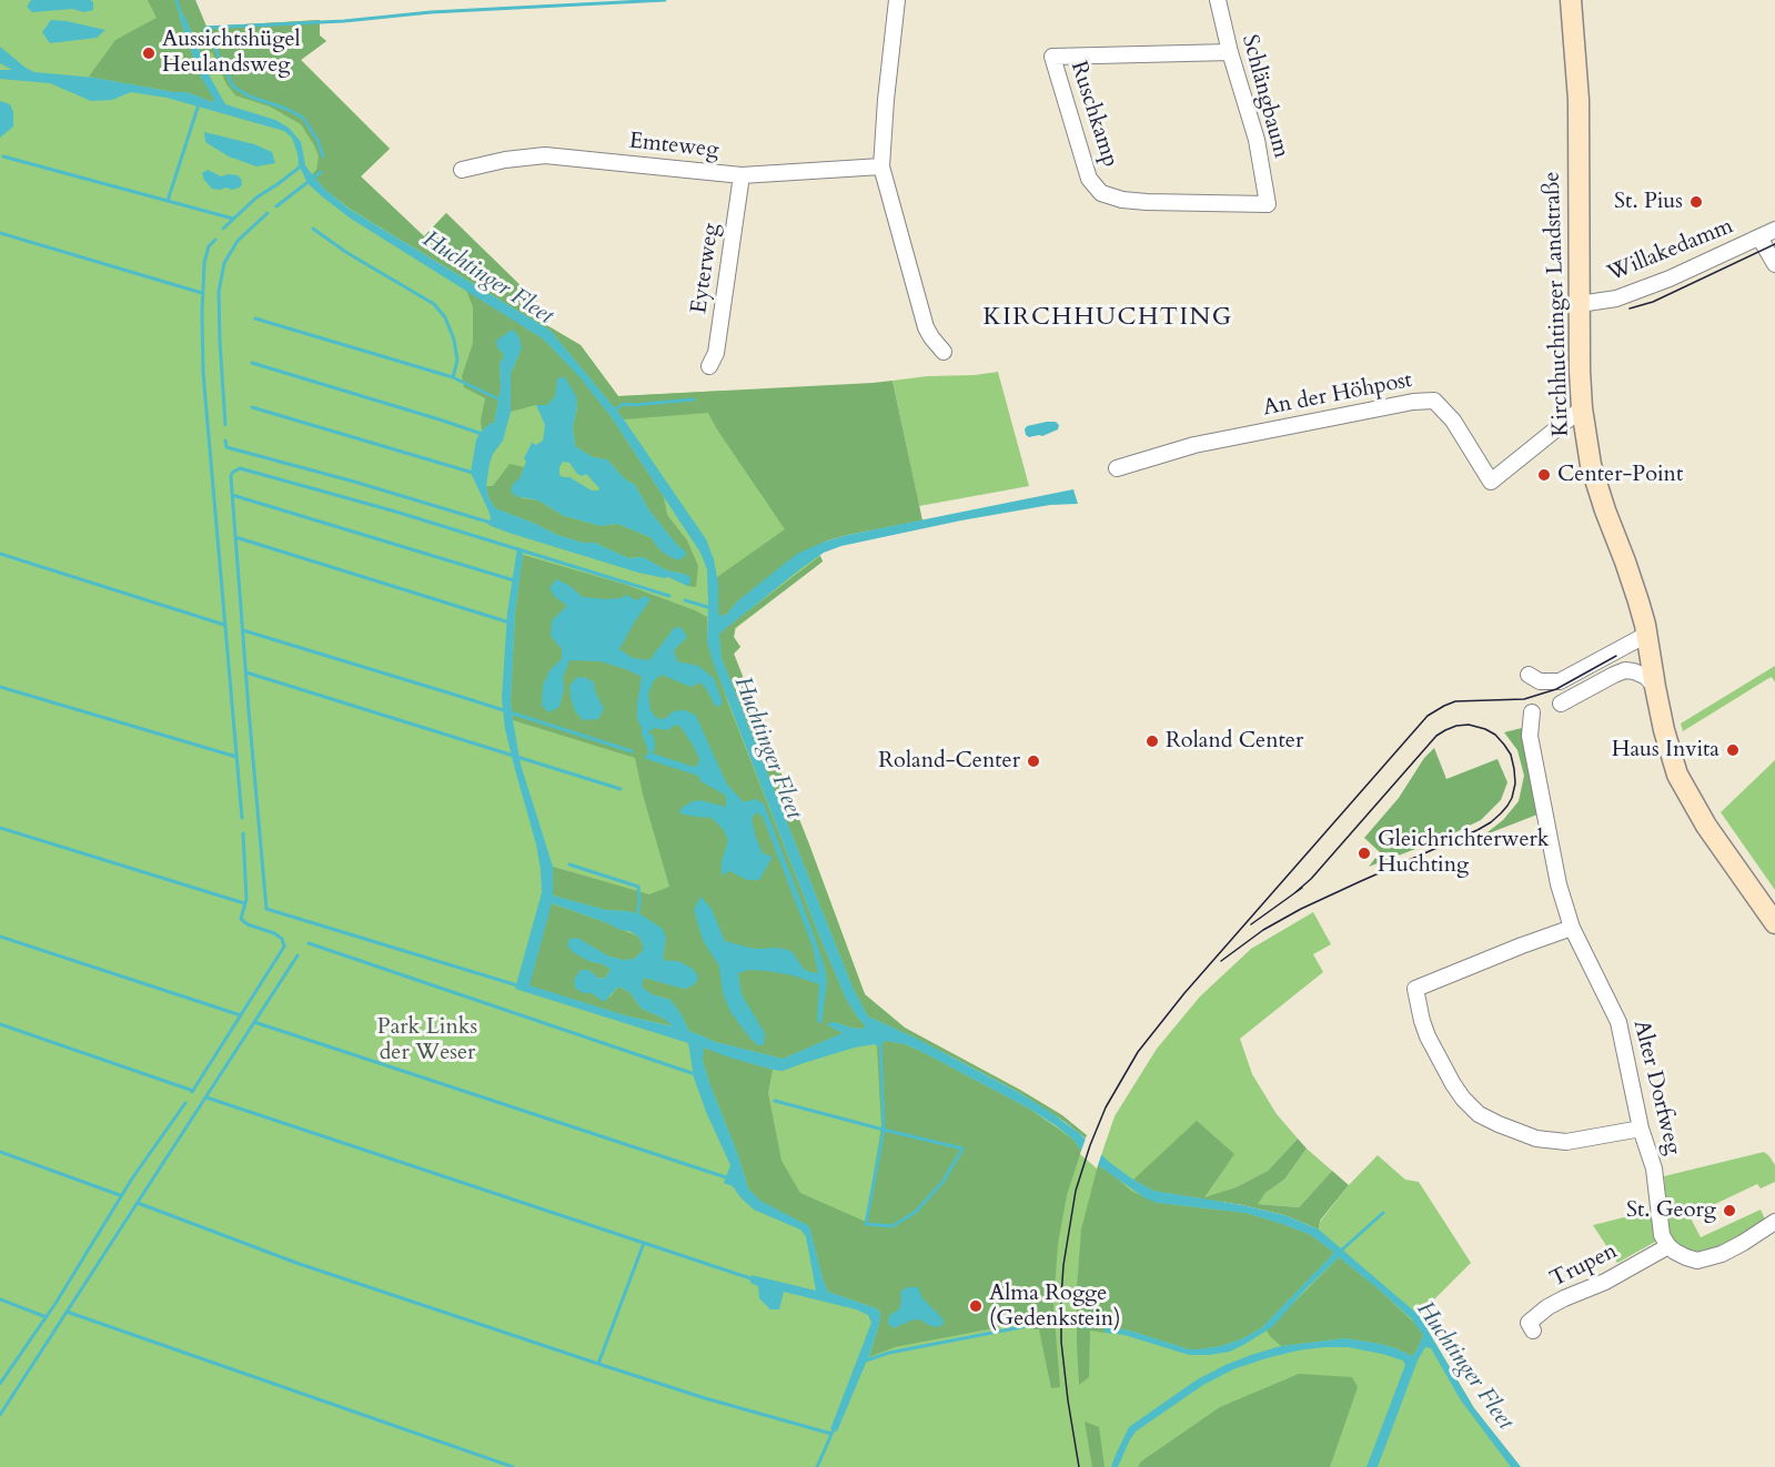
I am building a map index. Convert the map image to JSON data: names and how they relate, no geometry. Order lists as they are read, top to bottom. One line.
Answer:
{"streets":{"main road":["Kirchhuchtinger Landstraße"],"street":["Schlängbaum","Ruschkamp","Emteweg","Willakedamm","Eyterweg","An der Höhpost","Alter Dorfweg","Trupen"]},"crossings":[["Schlängbaum","Ruschkamp"],["Emteweg","Eyterweg"],["Willakedamm","Kirchhuchtinger Landstraße"],["Kirchhuchtinger Landstraße","An der Höhpost"],["Alter Dorfweg","Trupen"]],"districts":["KIRCHHUCHTING"],"water":["Huchtinger Fleet"],"parks":["Park Links der Weser"],"places":["Aussichtshügel Heulandsweg","St. Pius","Center-Point","Roland Center","Haus Invita","Roland-Center","Gleichrichterwerk Huchting","St. Georg","Alma Rogge (Gedenkstein)"]}
